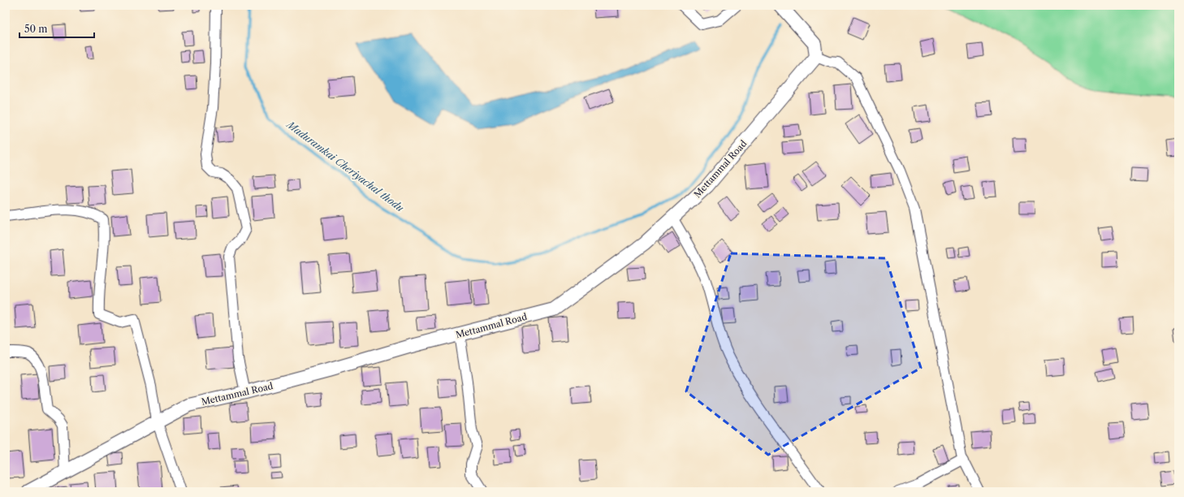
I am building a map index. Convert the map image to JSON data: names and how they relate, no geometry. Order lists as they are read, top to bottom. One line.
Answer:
{"streets":{"main road":["Mettammal Road"]},"water":["Maduramkai Cheriyachal thodu"],"scale_bar":"50 m"}
